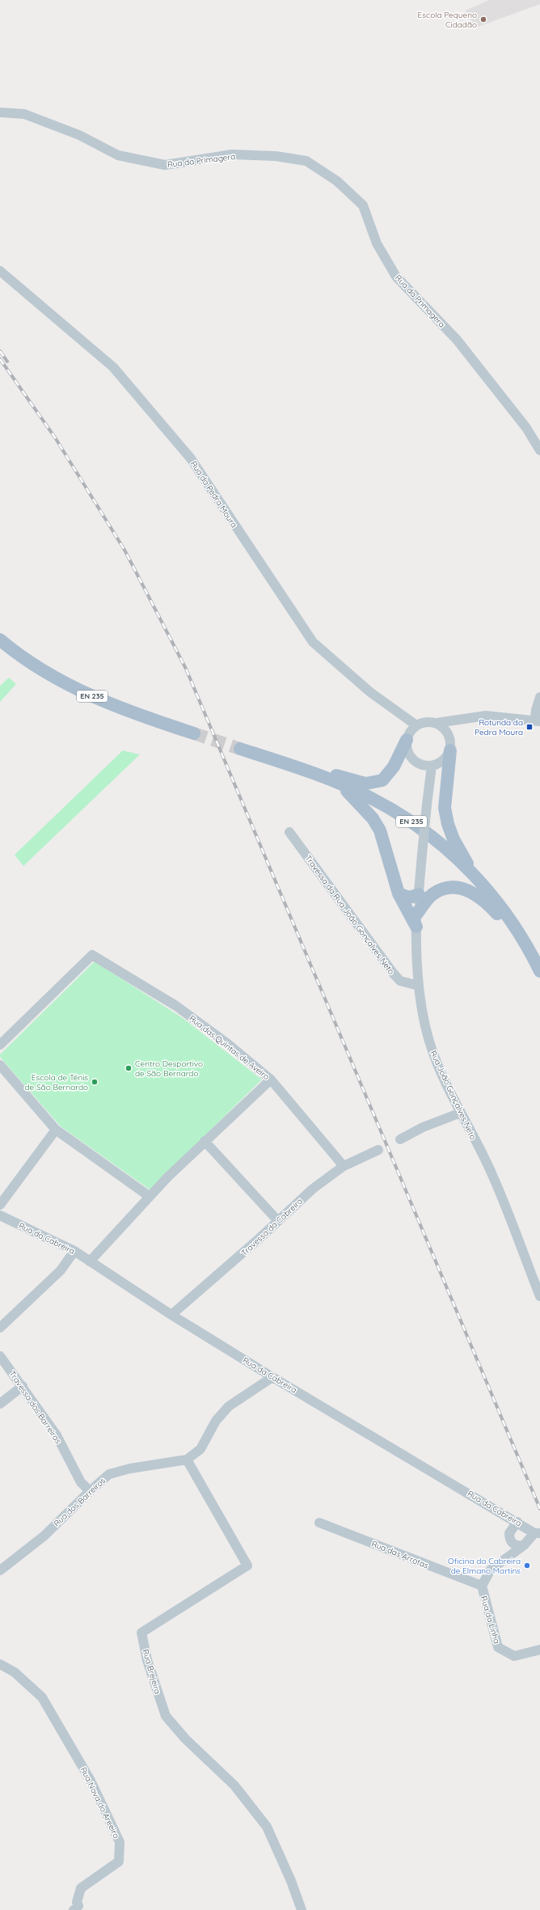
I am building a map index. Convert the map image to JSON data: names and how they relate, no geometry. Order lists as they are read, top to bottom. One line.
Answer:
{"streets":{"main road":["EN 235"],"street":["Rua da Primagera","Rua da Pedra Moura","Travessa da Rua João Gonçalves Neto","Rua das Quintas de Aveiro","Rua João Gonçalves Neto","Travessa da Cabreira","Rua da Cabreira","Travessa dos Barreiros","Rua dos Barreiros","Rua das Arrotas","Rua da Linha","Rua Brejeira","Rua Nova do Areeiro"]},"crossings":[["Rua da Pedra Moura","Rua João Gonçalves Neto"],["Travessa da Rua João Gonçalves Neto","Rua João Gonçalves Neto"],["Rua das Quintas de Aveiro","Travessa da Cabreira"],["Travessa da Cabreira","Rua da Cabreira"],["Rua da Cabreira","Rua dos Barreiros"],["Rua da Cabreira","Rua da Linha"],["Travessa dos Barreiros","Rua dos Barreiros"],["Rua dos Barreiros","Rua Brejeira"],["Rua das Arrotas","Rua da Linha"]],"places":{"other":["Escola Pequeno Cidadão","Centro Desportivo de São Bernardo","Escola de Ténis de São Bernardo","Oficina da Cabreira de Elmano Martins"],"transit":["Rotunda da Pedra Moura"]}}
